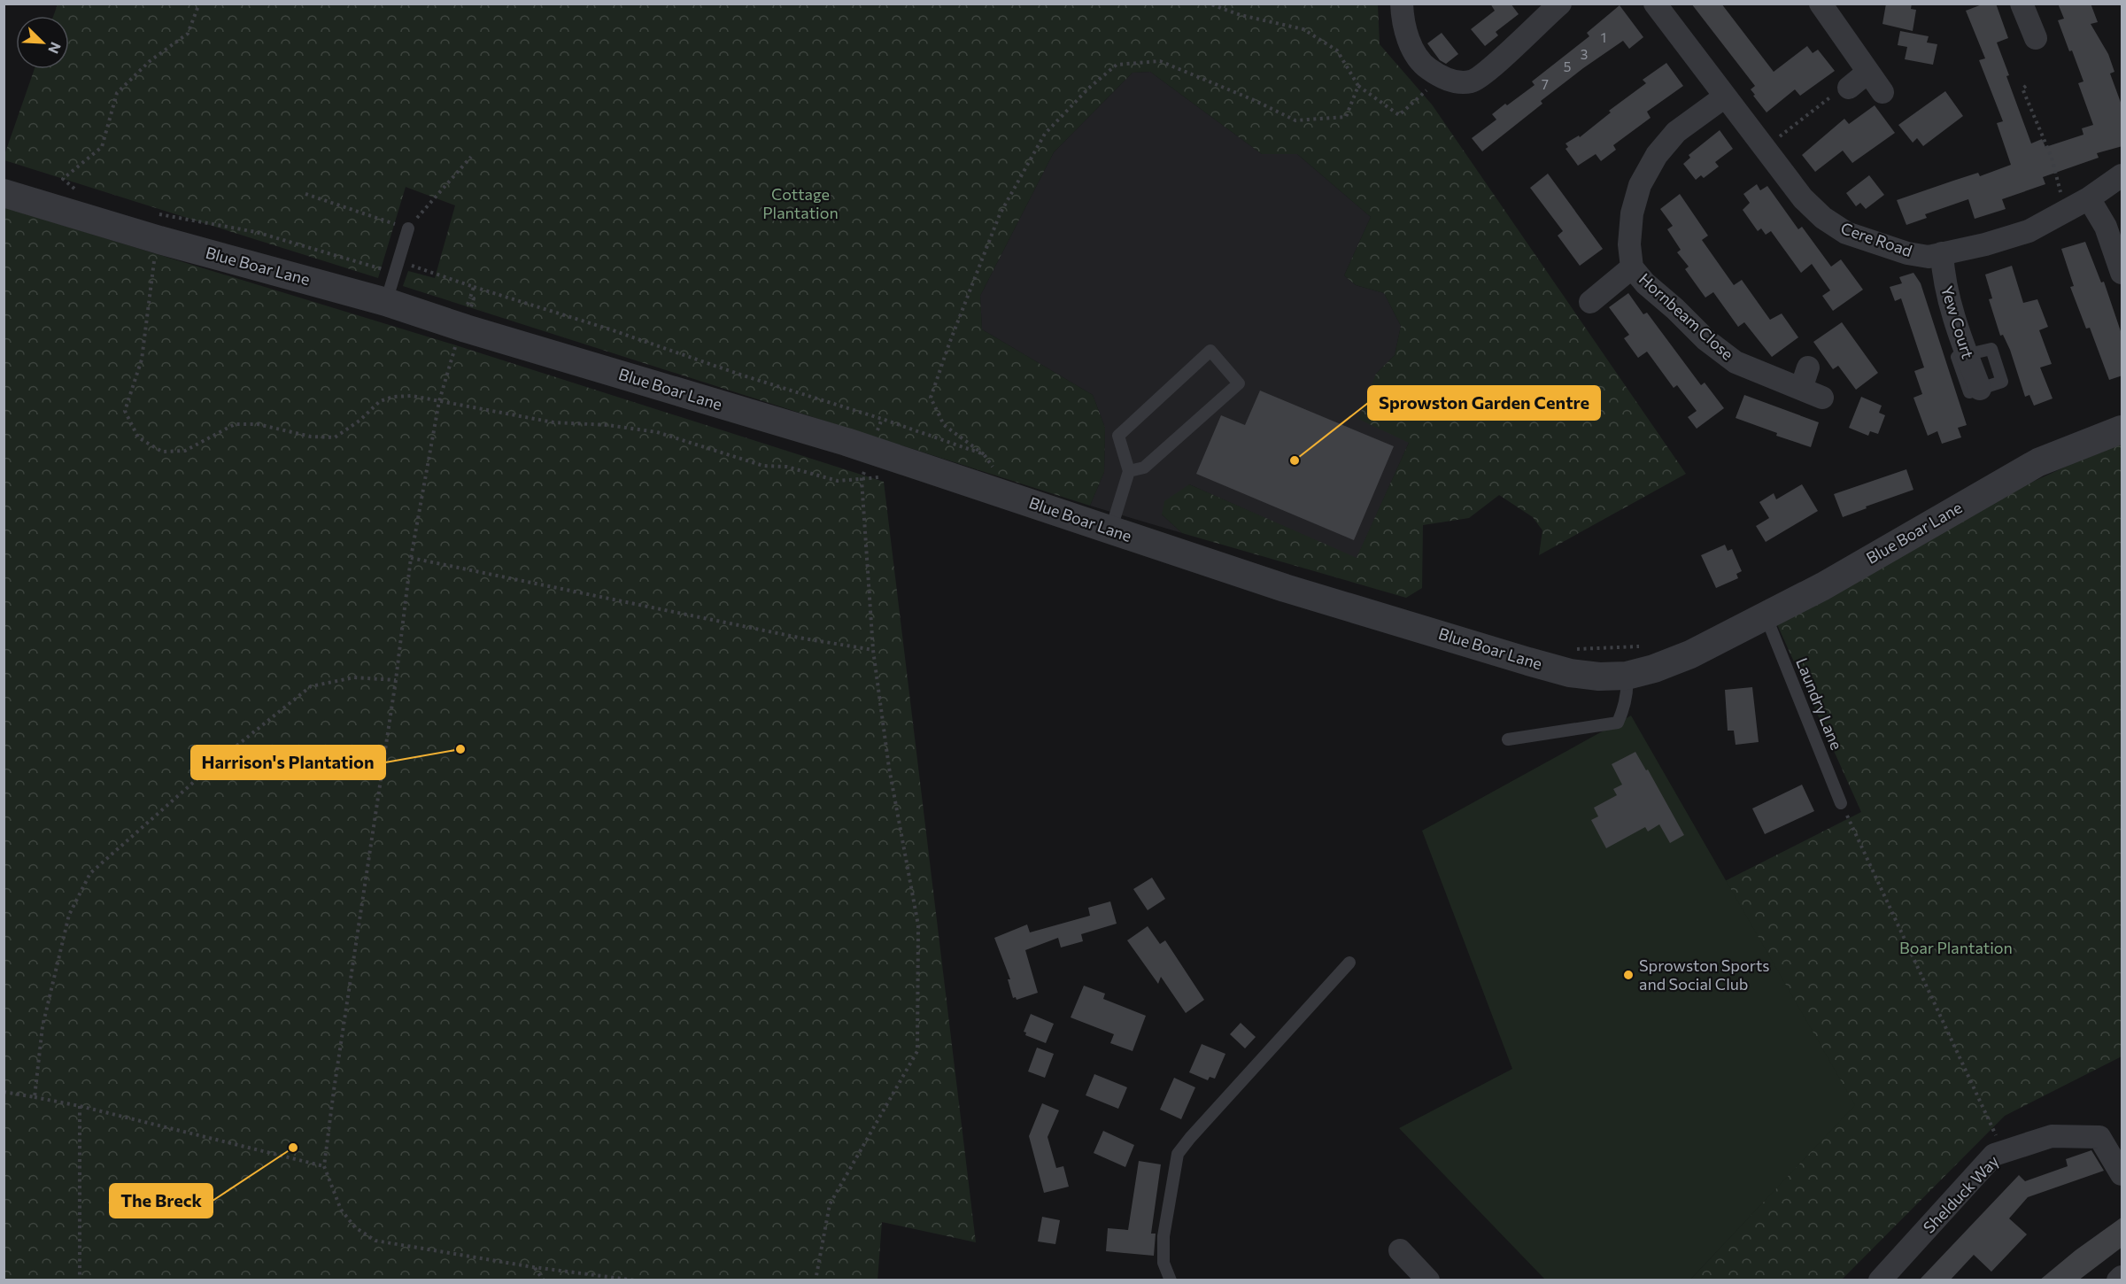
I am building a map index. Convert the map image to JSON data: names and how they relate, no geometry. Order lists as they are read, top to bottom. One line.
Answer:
{"streets":{"street":["Cere Road","Blue Boar Lane","Hornbeam Close","Yew Court","Shelduck Way"],"lane":["Laundry Lane"]},"crossings":[["Cere Road","Hornbeam Close"],["Cere Road","Yew Court"],["Blue Boar Lane","Laundry Lane"]],"parks":["Cottage Plantation","Boar Plantation"],"places":["Sprowston Garden Centre","Harrison's Plantation","Sprowston Sports and Social Club","The Breck"],"house_numbers":["1","3","5","7"],"north":"bottom right"}
